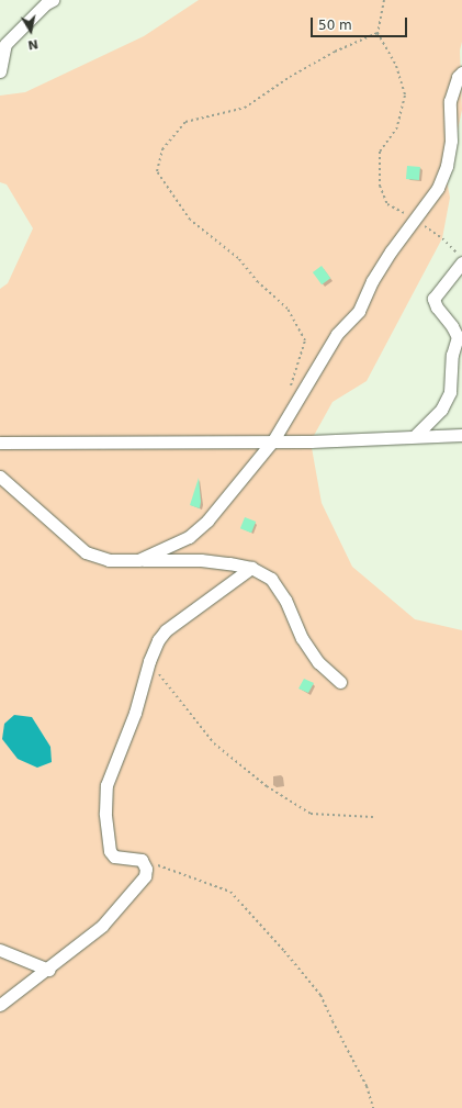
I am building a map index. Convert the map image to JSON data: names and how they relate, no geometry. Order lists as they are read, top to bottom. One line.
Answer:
{"scale_bar":"50 m","north":"bottom"}
